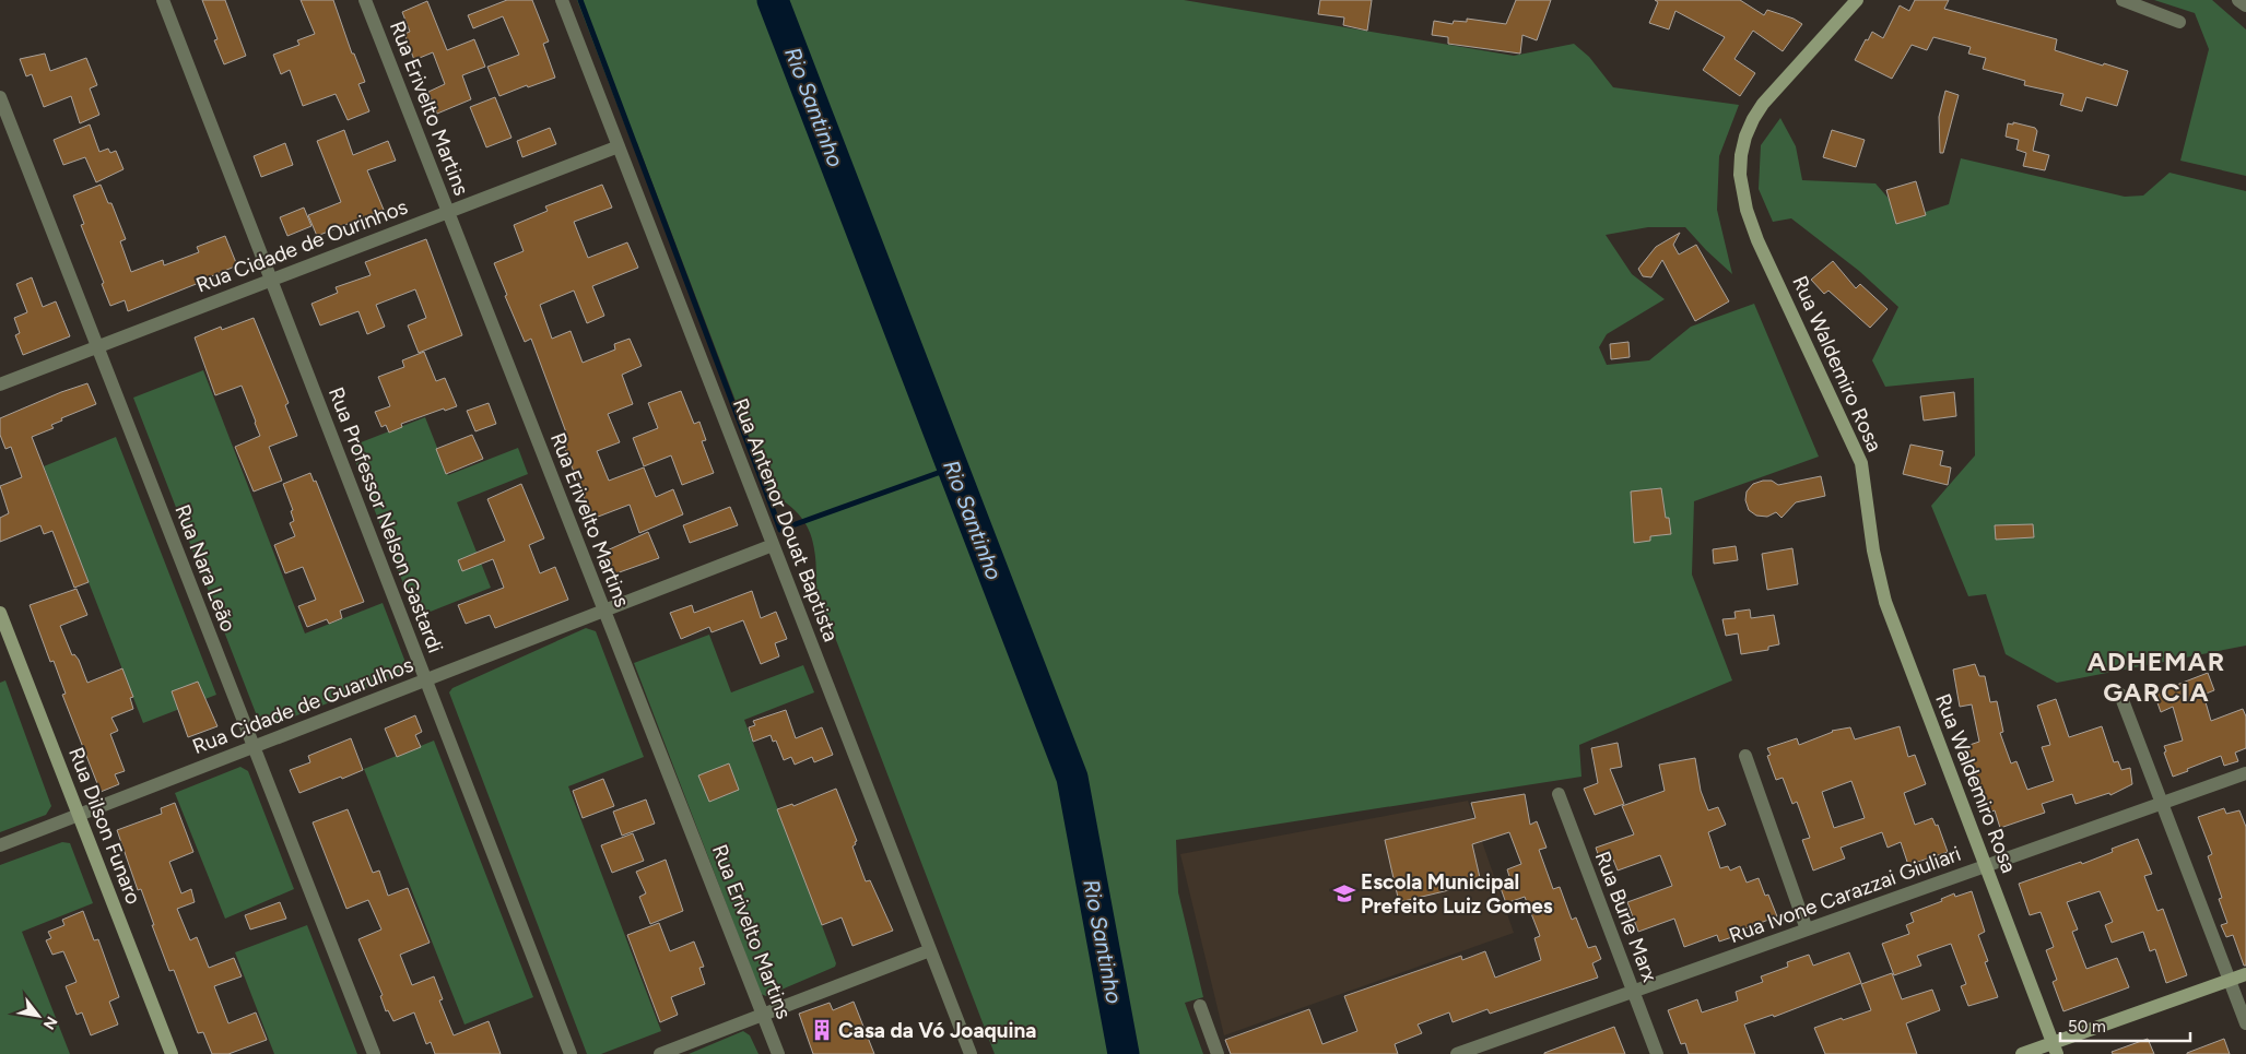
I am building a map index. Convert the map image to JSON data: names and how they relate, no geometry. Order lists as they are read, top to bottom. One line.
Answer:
{"streets":{"street":["Rua Erivelto Martins","Rua Cidade de Ourinhos","Rua Waldemiro Rosa","Rua Professor Nelson Gastardi","Rua Antenor Douat Baptista","Rua Nara Leão","Rua Cidade de Guarulhos","Rua Dilson Funaro","Rua Ivone Carazzai Giuliari","Rua Burle Marx"]},"crossings":[["Rua Erivelto Martins","Rua Cidade de Ourinhos"],["Rua Erivelto Martins","Rua Cidade de Guarulhos"],["Rua Cidade de Ourinhos","Rua Professor Nelson Gastardi"],["Rua Cidade de Ourinhos","Rua Antenor Douat Baptista"],["Rua Cidade de Ourinhos","Rua Nara Leão"],["Rua Waldemiro Rosa","Rua Ivone Carazzai Giuliari"],["Rua Professor Nelson Gastardi","Rua Cidade de Guarulhos"],["Rua Antenor Douat Baptista","Rua Cidade de Guarulhos"],["Rua Nara Leão","Rua Cidade de Guarulhos"],["Rua Cidade de Guarulhos","Rua Dilson Funaro"],["Rua Ivone Carazzai Giuliari","Rua Burle Marx"]],"districts":["ADHEMAR GARCIA"],"water":["Rio Santinho"],"places":{"school or university":["Escola Municipal Prefeito Luiz Gomes"],"building":["Casa da Vó Joaquina"]},"scale_bar":"50 m","north":"bottom right"}
